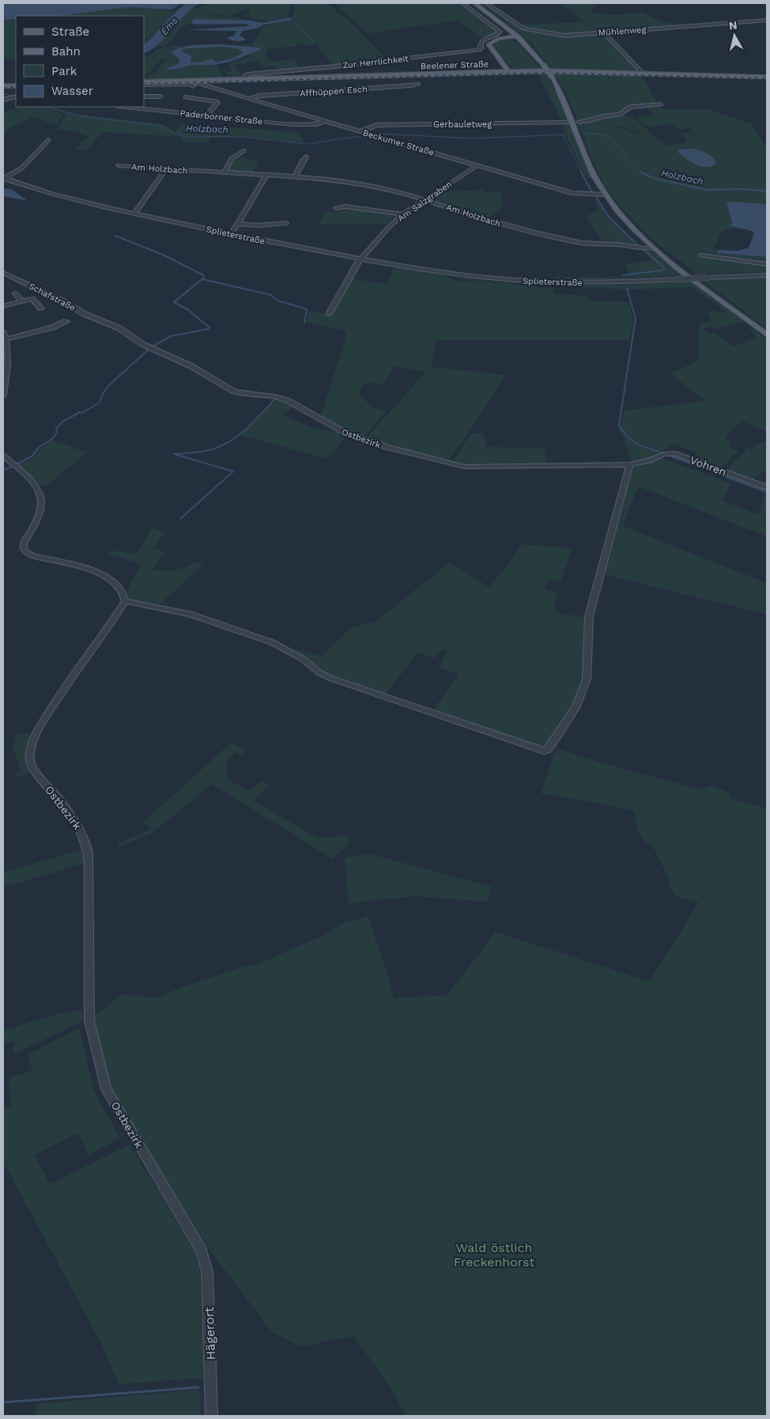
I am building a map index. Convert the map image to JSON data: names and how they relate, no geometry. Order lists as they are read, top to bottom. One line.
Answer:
{"streets":{"main road":["Beelener Straße"],"street":["Mühlenweg","Zur Herrlichkeit","Affhüppen Esch","Paderborner Straße","Gerbauletweg","Beckumer Straße","Am Holzbach","Am Salzgraben","Splieterstraße","Schafstraße","Ostbezirk","Vohren","Hägerort"]},"crossings":[["Zur Herrlichkeit","Beelener Straße"],["Beelener Straße","Beckumer Straße"],["Affhüppen Esch","Beckumer Straße"],["Paderborner Straße","Beckumer Straße"],["Gerbauletweg","Beckumer Straße"],["Beckumer Straße","Am Salzgraben"],["Am Holzbach","Am Salzgraben"],["Am Salzgraben","Splieterstraße"],["Schafstraße","Ostbezirk"],["Ostbezirk","Vohren"],["Ostbezirk","Hägerort"]],"water":["Ems","Holzbach"],"parks":["Wald östlich Freckenhorst"],"legend":["Straße","Bahn","Park","Wasser"],"north":"top"}
